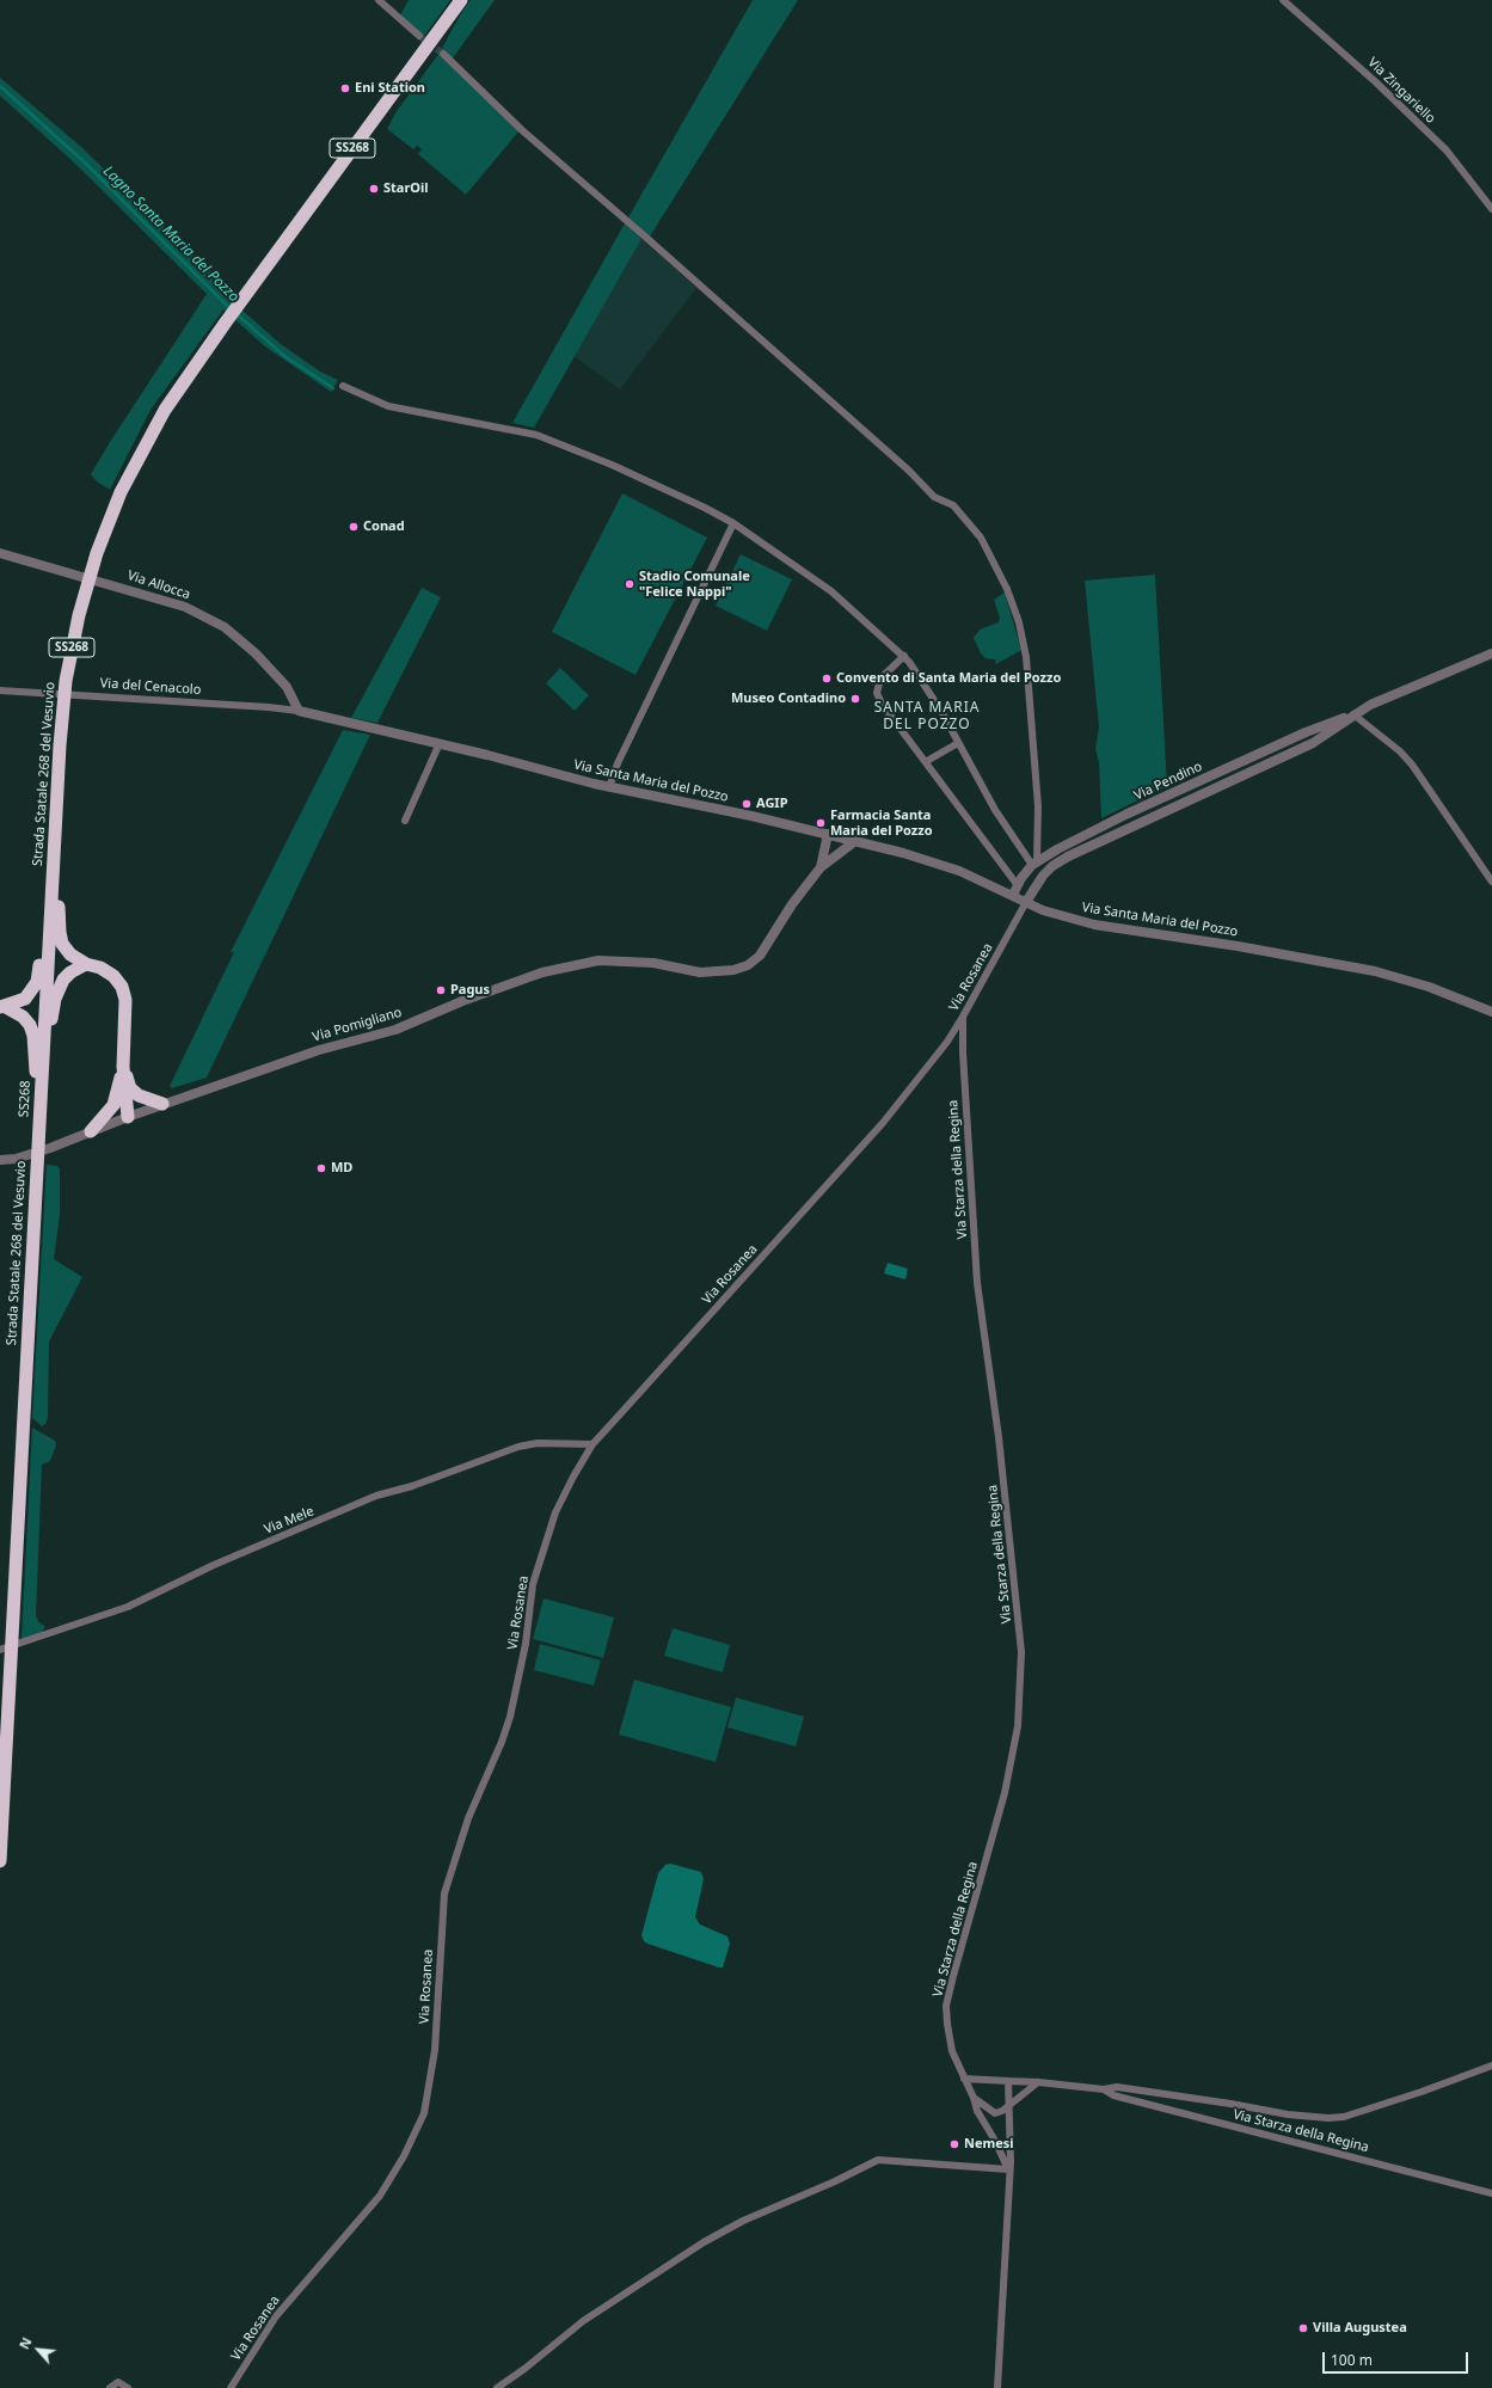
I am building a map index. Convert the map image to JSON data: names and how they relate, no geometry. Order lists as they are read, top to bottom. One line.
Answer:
{"streets":{"highway":["SS268","Strada Statale 268 del Vesuvio"],"street":["Via Zingariello","Via Allocca","Via del Cenacolo","Via Santa Maria del Pozzo","Via Pendino","Via Rosanea","Via Pomigliano","Via Starza della Regina","Via Mele"]},"crossings":[["SS268","Strada Statale 268 del Vesuvio"],["Via Allocca","Via del Cenacolo"],["Via Allocca","Via Santa Maria del Pozzo"],["Via del Cenacolo","Via Santa Maria del Pozzo"],["Via Santa Maria del Pozzo","Via Pendino"],["Via Santa Maria del Pozzo","Via Rosanea"],["Via Santa Maria del Pozzo","Via Pomigliano"],["Via Pendino","Via Rosanea"],["Via Rosanea","Via Starza della Regina"],["Via Rosanea","Via Mele"]],"districts":["SANTA MARIA DEL POZZO"],"water":["Lagno Santa Maria del Pozzo"],"places":["Eni Station","StarOil","Conad","Stadio Comunale \"Felice Nappi\"","Convento di Santa Maria del Pozzo","Museo Contadino","AGIP","Farmacia Santa Maria del Pozzo","Pagus","MD","Nemesi","Villa Augustea"],"scale_bar":"100 m","north":"top left"}
